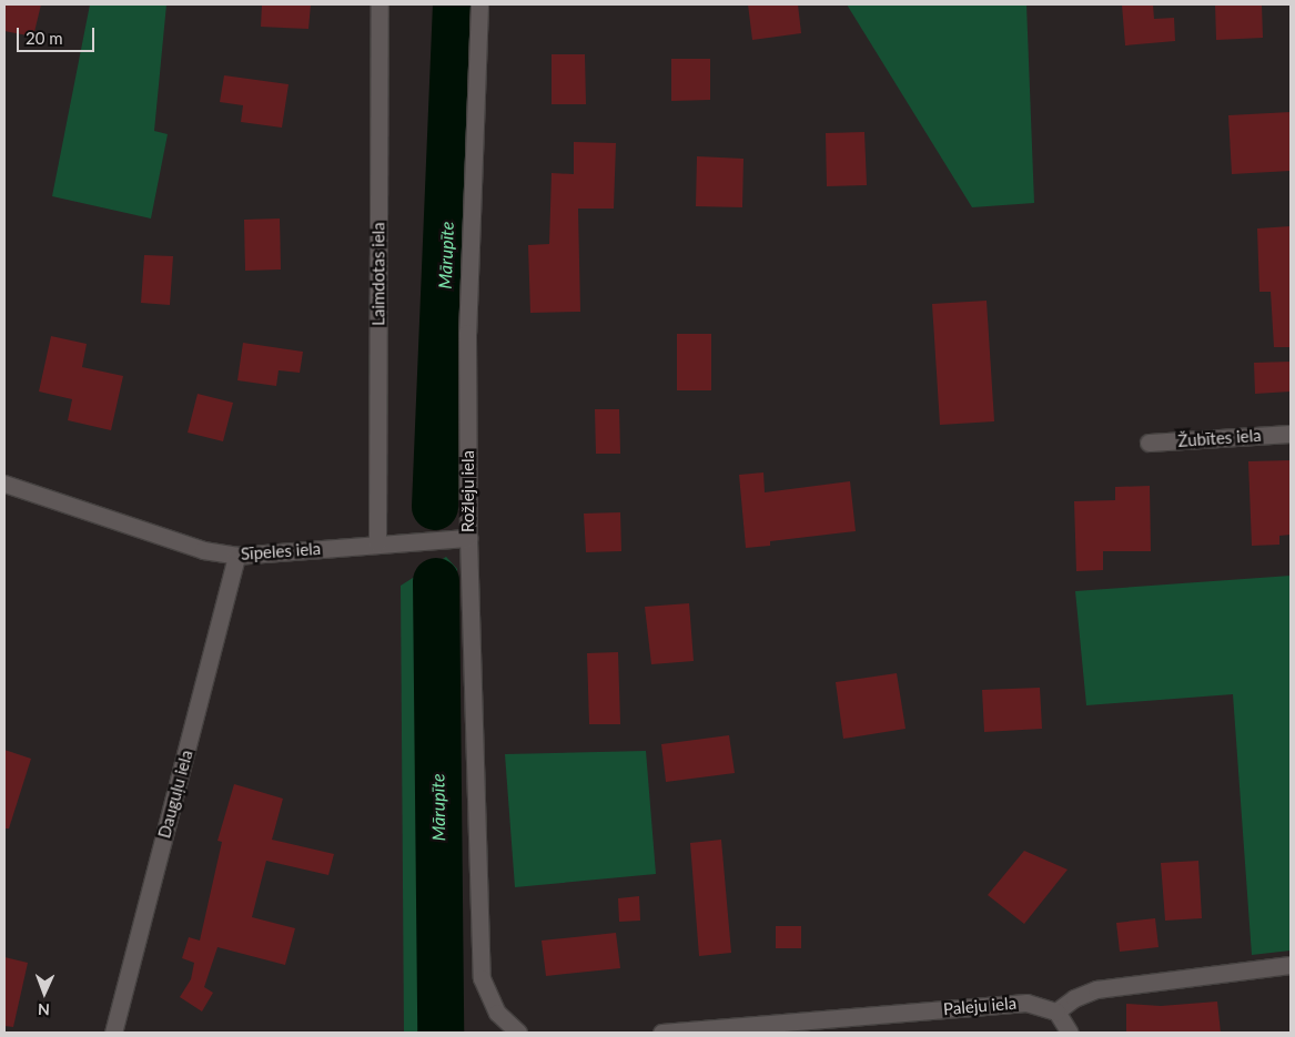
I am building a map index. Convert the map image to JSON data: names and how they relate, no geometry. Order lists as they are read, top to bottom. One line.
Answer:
{"streets":{"street":["Laimdotas iela","Žubītes iela","Rožleju iela","Sīpeles iela","Dauguļu iela","Paleju iela"]},"crossings":[["Laimdotas iela","Sīpeles iela"],["Rožleju iela","Sīpeles iela"],["Sīpeles iela","Dauguļu iela"]],"water":["Mārupīte"],"scale_bar":"20 m","north":"bottom"}
